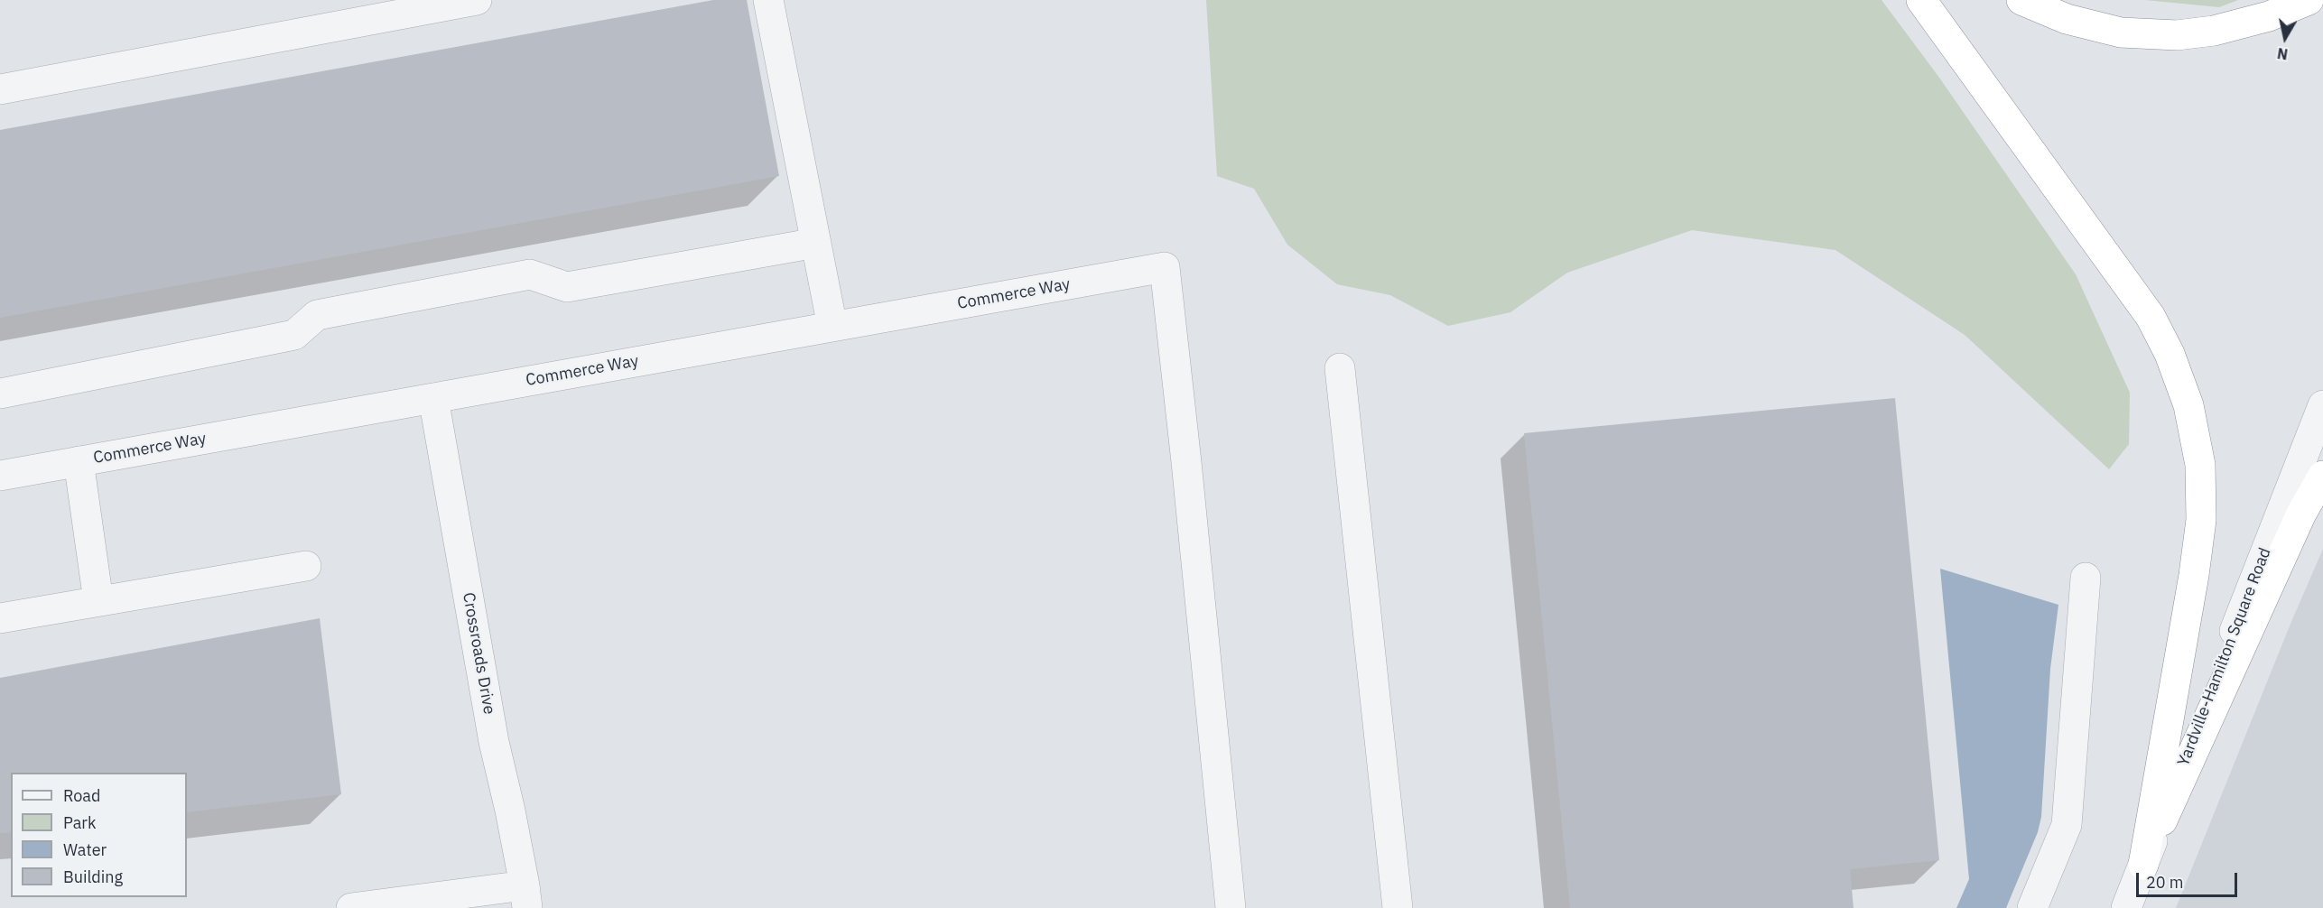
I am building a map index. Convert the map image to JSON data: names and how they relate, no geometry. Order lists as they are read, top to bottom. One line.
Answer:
{"streets":{"street":["Commerce Way","Crossroads Drive","Yardville-Hamilton Square Road"]},"crossings":[["Commerce Way","Crossroads Drive"]],"legend":["Road","Park","Water","Building"],"scale_bar":"20 m","north":"bottom"}
